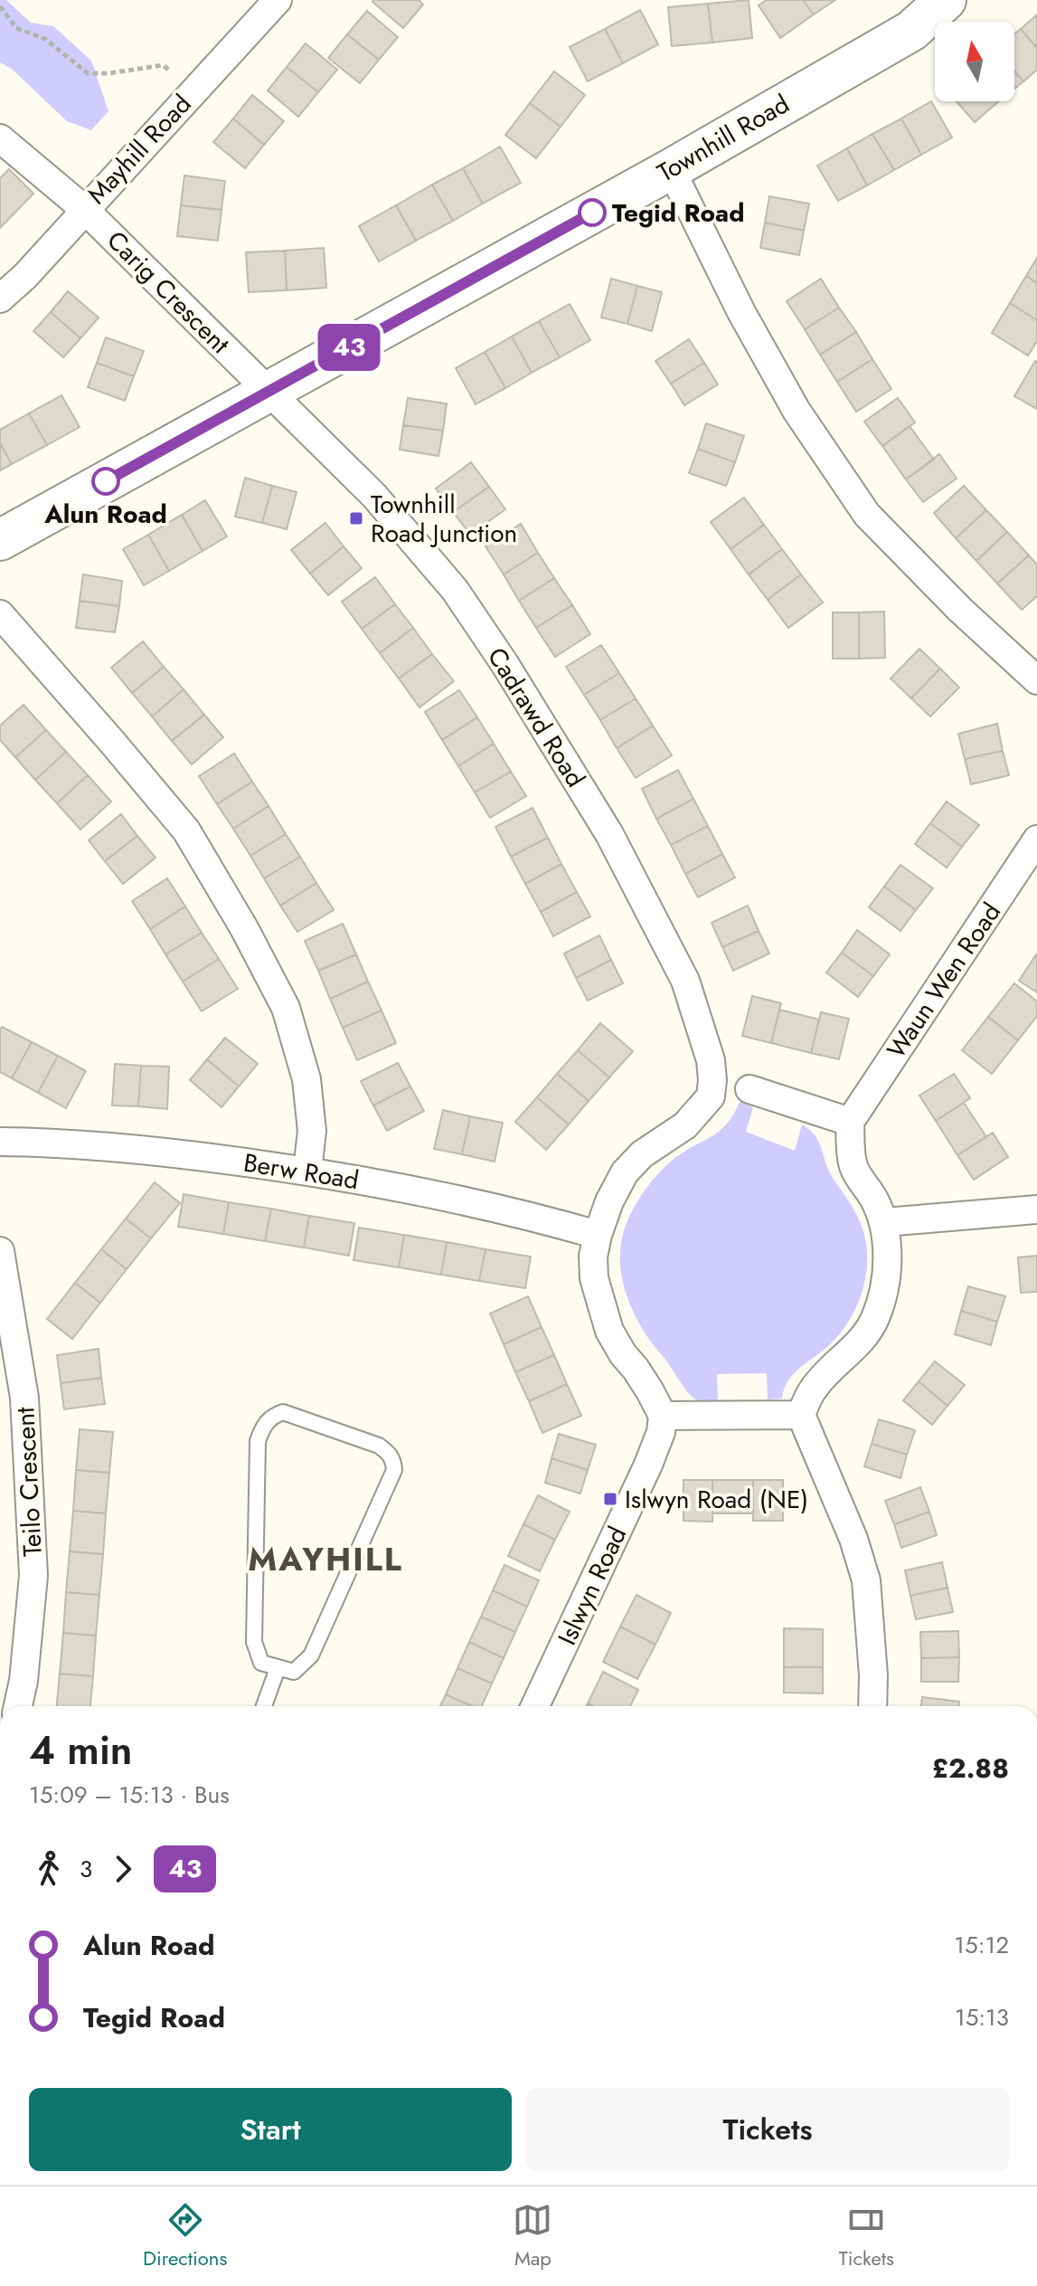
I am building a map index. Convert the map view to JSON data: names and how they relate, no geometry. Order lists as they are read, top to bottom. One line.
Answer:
{"streets":{"street":["Townhill Road","Mayhill Road","Carig Crescent","Cadrawd Road","Waun Wen Road","Berw Road","Teilo Crescent","Islwyn Road"]},"crossings":[["Townhill Road","Carig Crescent"],["Townhill Road","Cadrawd Road"],["Mayhill Road","Carig Crescent"],["Carig Crescent","Cadrawd Road"],["Cadrawd Road","Berw Road"]],"districts":["MAYHILL"],"places":{"other":["Tegid Road","Alun Road"],"transit":["Townhill Road Junction","Islwyn Road (NE)"]},"lines":["bus line 43"],"north":"top","page":{"on_map":"43","heading":["4 min","15:09 – 15:13 · Bus","£2.88"],"legs":["3","43"],"list":[{"name":"Alun Road","value":"15:12"},{"name":"Tegid Road","value":"15:13"}],"buttons":["Start","Tickets"],"tabs":["Directions","Map","Tickets"]}}
